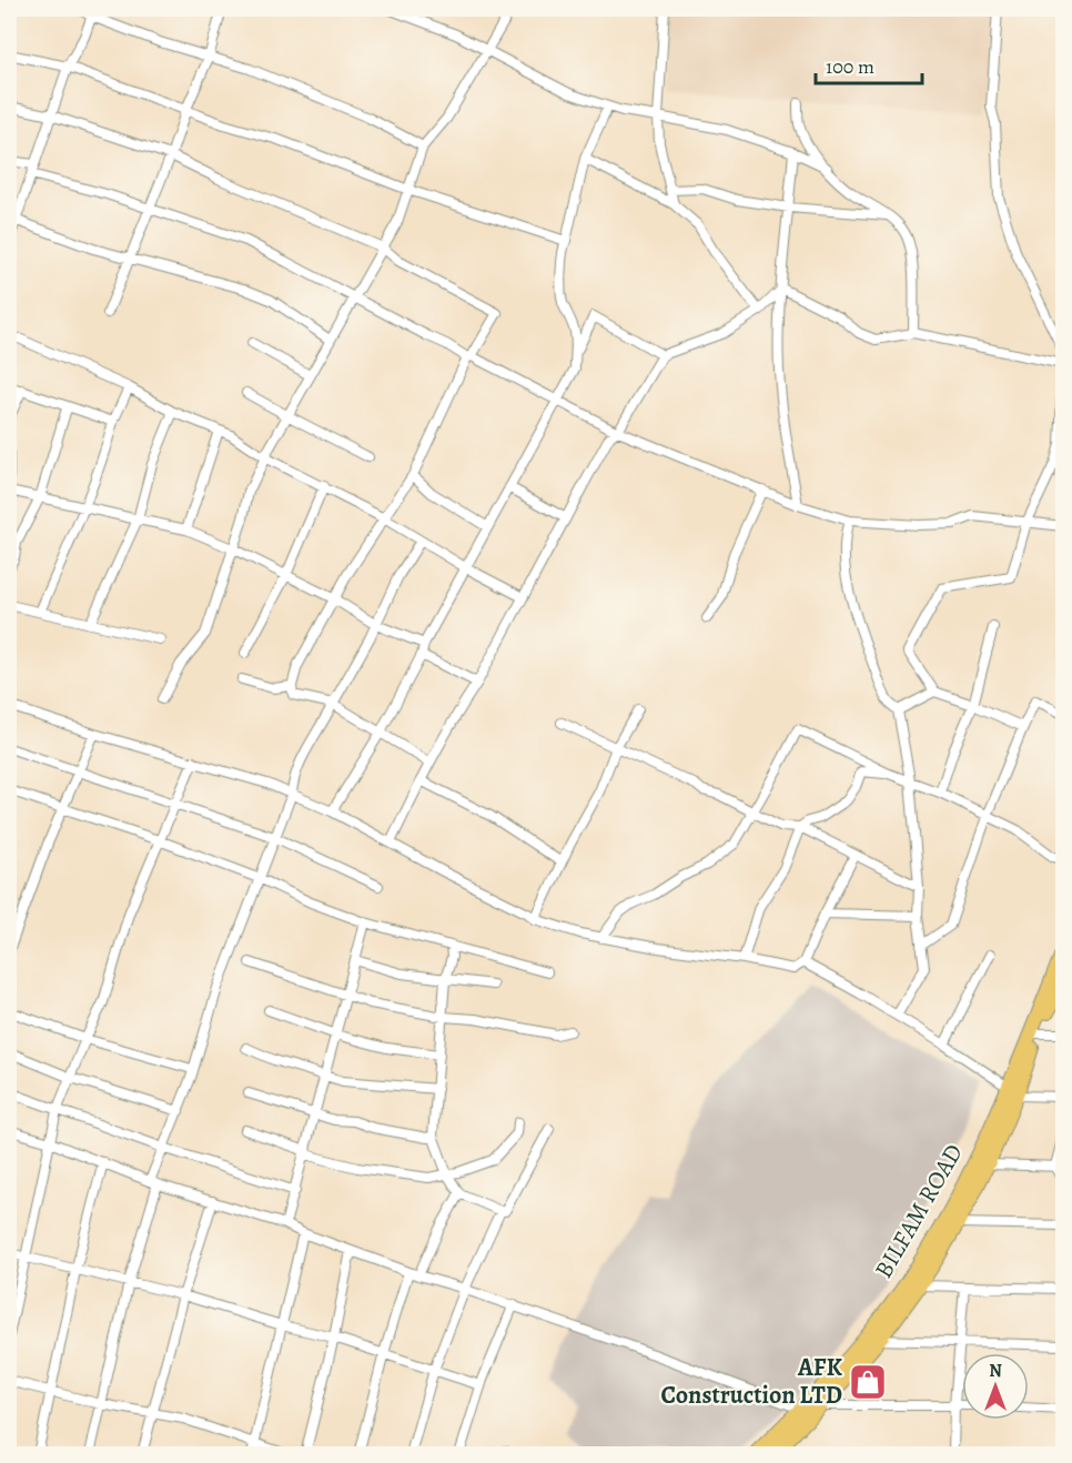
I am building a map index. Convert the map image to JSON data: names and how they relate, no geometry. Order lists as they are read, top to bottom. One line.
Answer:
{"streets":{"main road":["BILFAM ROAD"]},"places":{"shop":["AFK Construction LTD"]},"scale_bar":"100 m","north":"top"}
